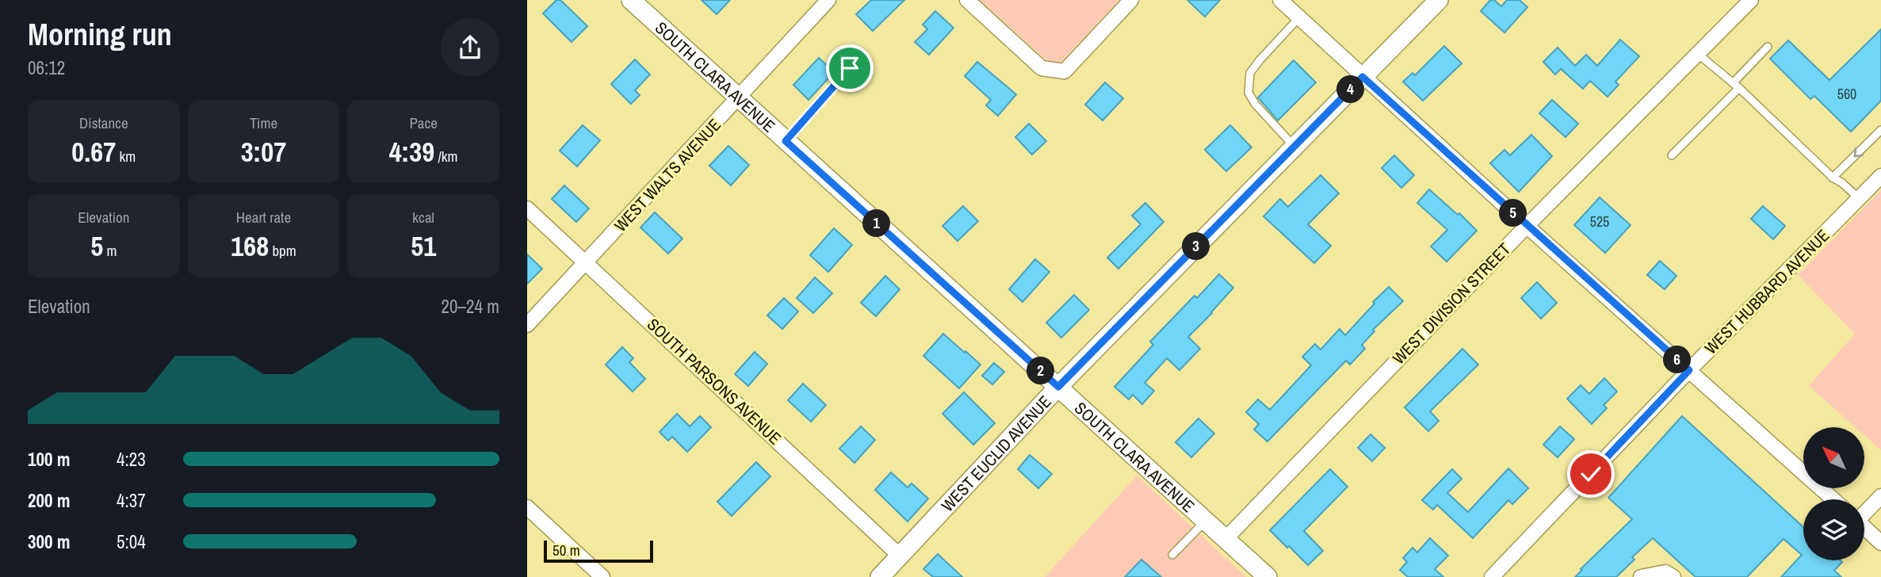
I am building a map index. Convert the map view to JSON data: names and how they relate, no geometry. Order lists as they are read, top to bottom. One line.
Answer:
{"streets":{"street":["SOUTH CLARA AVENUE","WEST WALTS AVENUE","WEST HUBBARD AVENUE","WEST DIVISION STREET","SOUTH PARSONS AVENUE","WEST EUCLID AVENUE"]},"crossings":[["SOUTH CLARA AVENUE","WEST WALTS AVENUE"],["SOUTH CLARA AVENUE","WEST DIVISION STREET"],["SOUTH CLARA AVENUE","WEST EUCLID AVENUE"],["WEST WALTS AVENUE","SOUTH PARSONS AVENUE"],["SOUTH PARSONS AVENUE","WEST EUCLID AVENUE"]],"house_numbers":["560","525"],"scale_bar":"50 m","north":"top left","page":{"heading":["Morning run","06:12"],"pins":["4","5","1","3","6","2"],"stats":[["Distance","0.67 km"],["Time","3:07"],["Pace","4:39 /km"],["Elevation","5 m"],["Heart rate","168 bpm"],["kcal","51"]],"chart":["Elevation","20–24 m"],"list":[{"name":"100 m","note":"4:23"},{"name":"200 m","note":"4:37"},{"name":"300 m","note":"5:04"}],"scale":"50 m"}}
